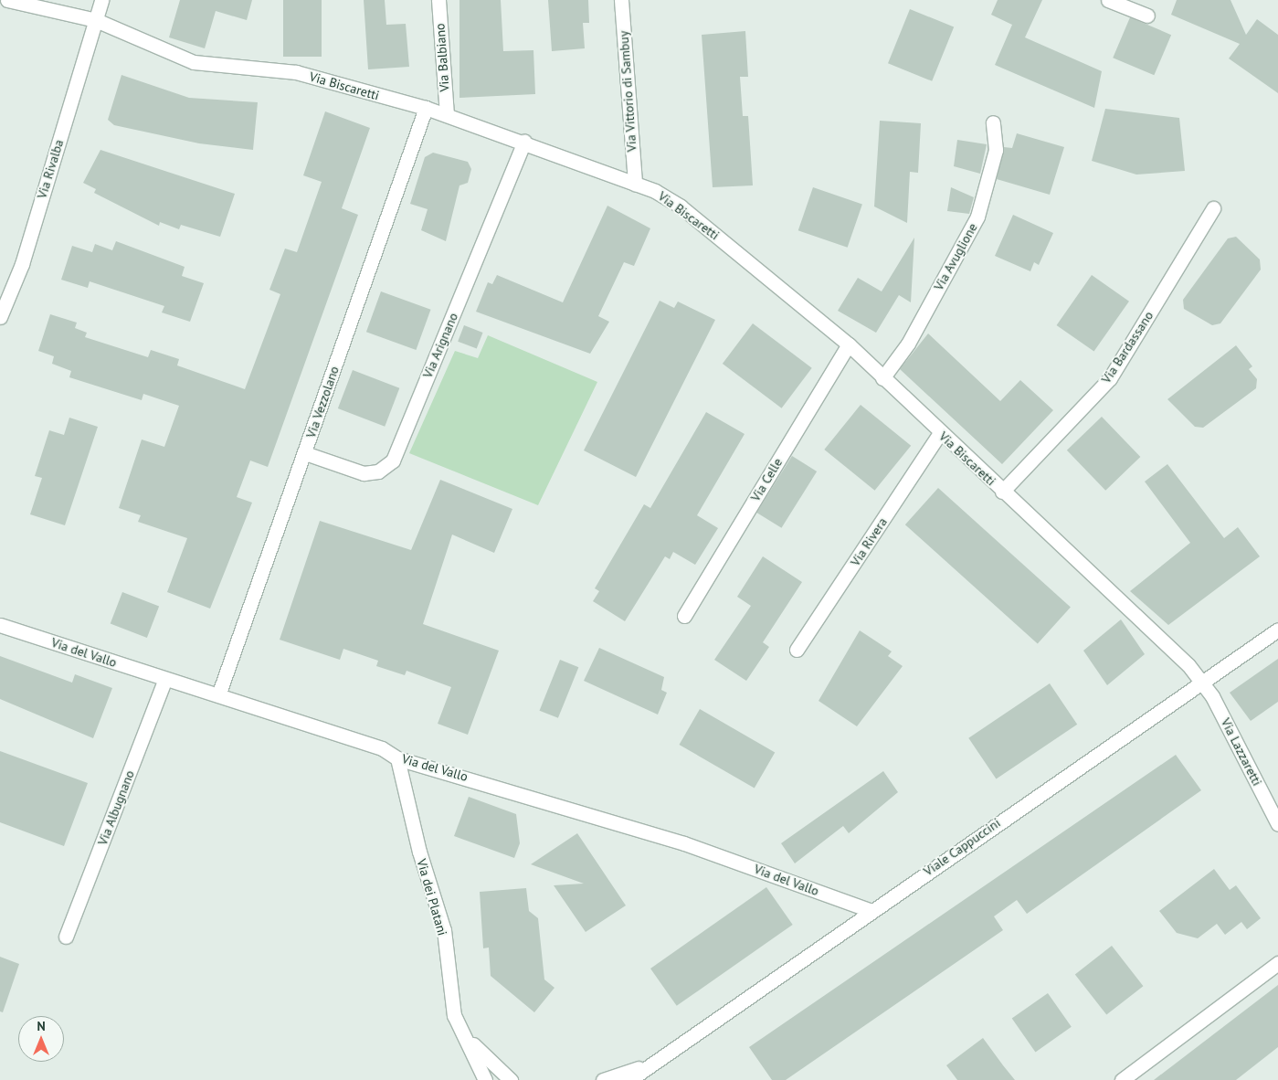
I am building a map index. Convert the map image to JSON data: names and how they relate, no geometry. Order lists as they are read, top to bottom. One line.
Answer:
{"streets":{"street":["Via Balbiano","Via Biscaretti","Via Vittorio di Sambuy","Via Rivalba","Via Avuglione","Via Arignano","Via Bardassano","Via Vezzolano","Via Celle","Via Rivera","Via del Vallo","Via Lazzaretti","Via Albugnano","Viale Cappuccini","Via dei Platani"]},"crossings":[["Via Balbiano","Via Biscaretti"],["Via Biscaretti","Via Vittorio di Sambuy"],["Via Biscaretti","Via Rivalba"],["Via Biscaretti","Via Avuglione"],["Via Biscaretti","Via Arignano"],["Via Biscaretti","Via Bardassano"],["Via Biscaretti","Via Vezzolano"],["Via Biscaretti","Via Celle"],["Via Biscaretti","Via Rivera"],["Via Biscaretti","Via Lazzaretti"],["Via Biscaretti","Viale Cappuccini"],["Via Arignano","Via Vezzolano"],["Via Vezzolano","Via del Vallo"],["Via del Vallo","Via Albugnano"],["Via del Vallo","Viale Cappuccini"],["Via del Vallo","Via dei Platani"],["Via Lazzaretti","Viale Cappuccini"]],"north":"top"}
